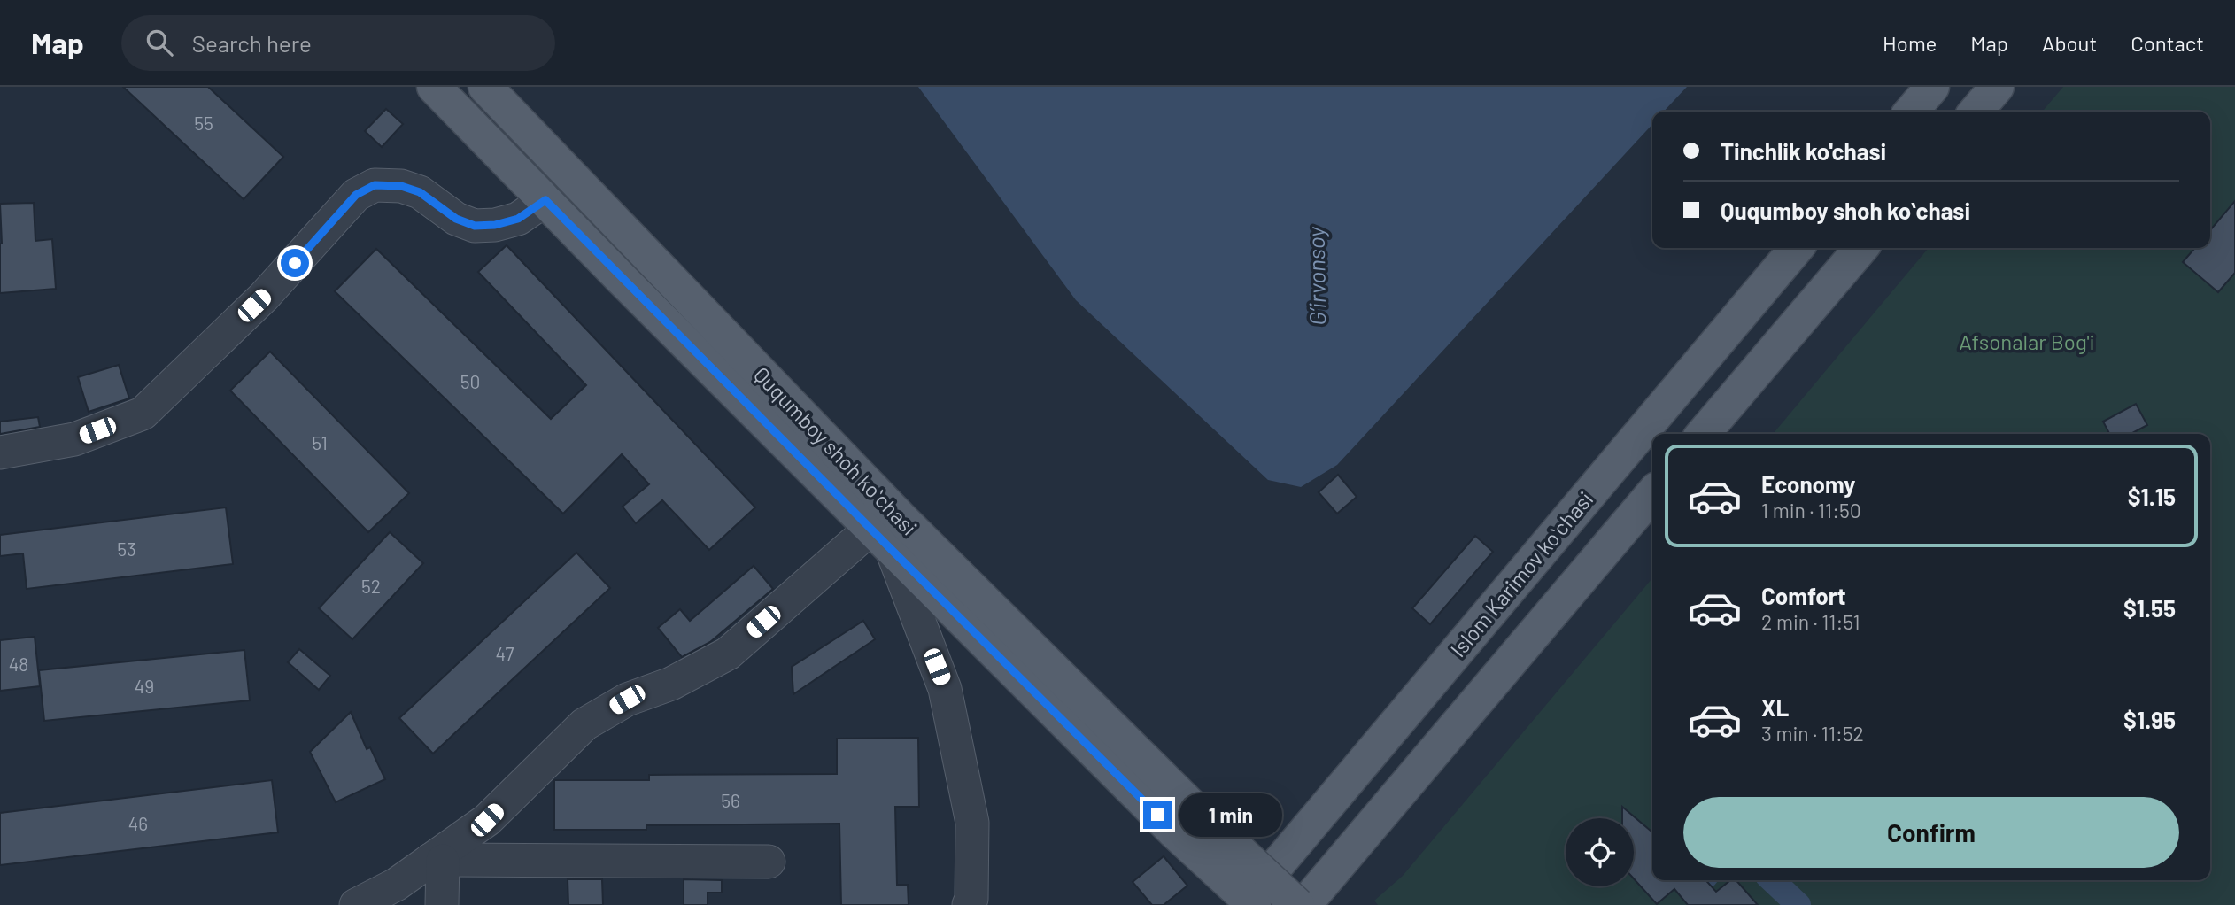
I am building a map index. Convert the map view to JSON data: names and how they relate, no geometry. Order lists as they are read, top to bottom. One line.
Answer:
{"streets":{"main road":["Ququmboy shoh koʻchasi","Islom Karimov koʻchasi"]},"water":["G‘irvonsoy"],"parks":["Afsonalar Bog'i"],"house_numbers":["55","50","51","53","52","47","48","49","56","46"],"page":{"header":"Map","search":"Search here","nav":["Home","Map","About","Contact"],"banner":["Tinchlik ko'chasi","Ququmboy shoh koʻchasi"],"list":[{"name":"Economy","note":"1 min · 11:50","value":"$1.15"},{"name":"Comfort","note":"2 min · 11:51","value":"$1.55"},{"name":"XL","note":"3 min · 11:52","value":"$1.95"}],"buttons":"Confirm","bubble":"1 min"}}
